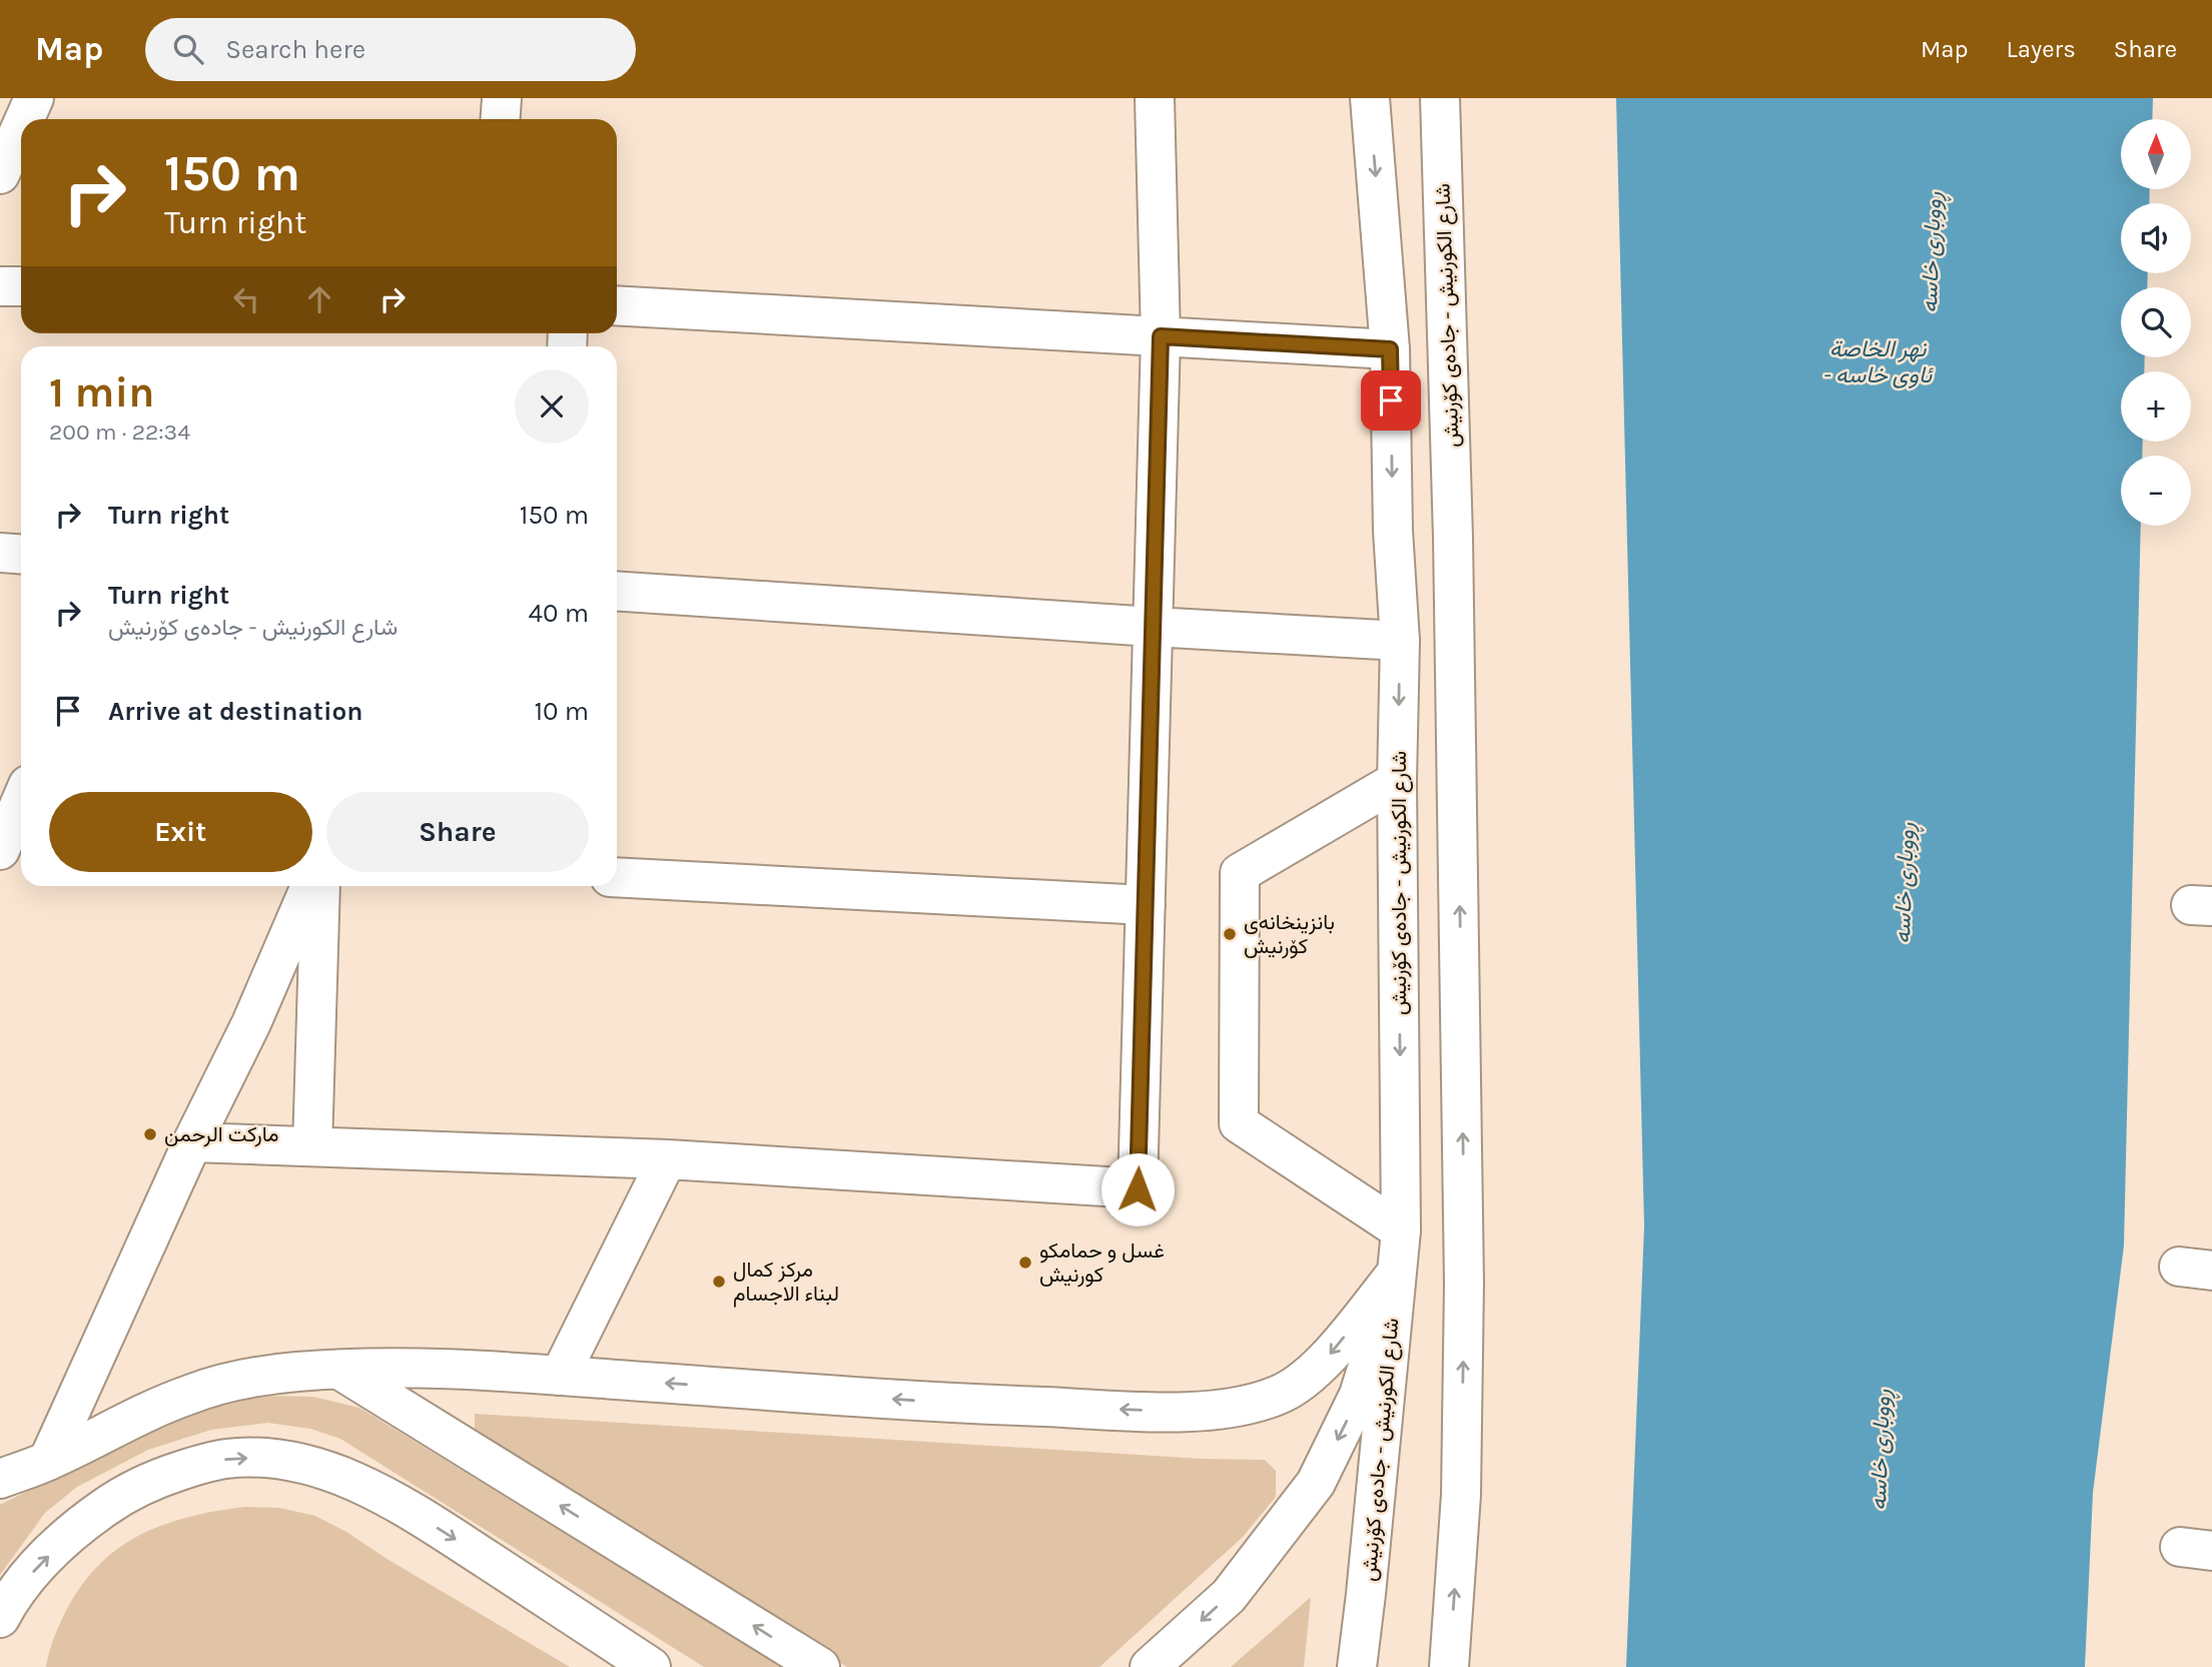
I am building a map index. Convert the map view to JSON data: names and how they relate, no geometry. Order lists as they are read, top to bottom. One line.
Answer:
{"streets":{"main road":["شارع الكورنيش - جادەی کۆرنیش"]},"water":["ڕووباری خاسە","نهر الخاصة - ئاوی خاسە"],"places":["بانزینخانەی کۆرنیش","ماركت الرحمن","غسل و حمامكو كورنيش","مركز كمال لبناء الاجسام"],"north":"top","page":{"header":"Map","search":"Search here","nav":["Map","Layers","Share"],"map_buttons":["+","−"],"turn":["150 m","Turn right"],"heading":["1 min","200 m · 22:34"],"list":[{"name":"Turn right","value":"150 m"},{"name":"Turn right","note":"شارع الكورنيش - جادەی کۆرنیش","value":"40 m"},{"name":"Arrive at destination","value":"10 m"}],"buttons":["Exit","Share"]}}
